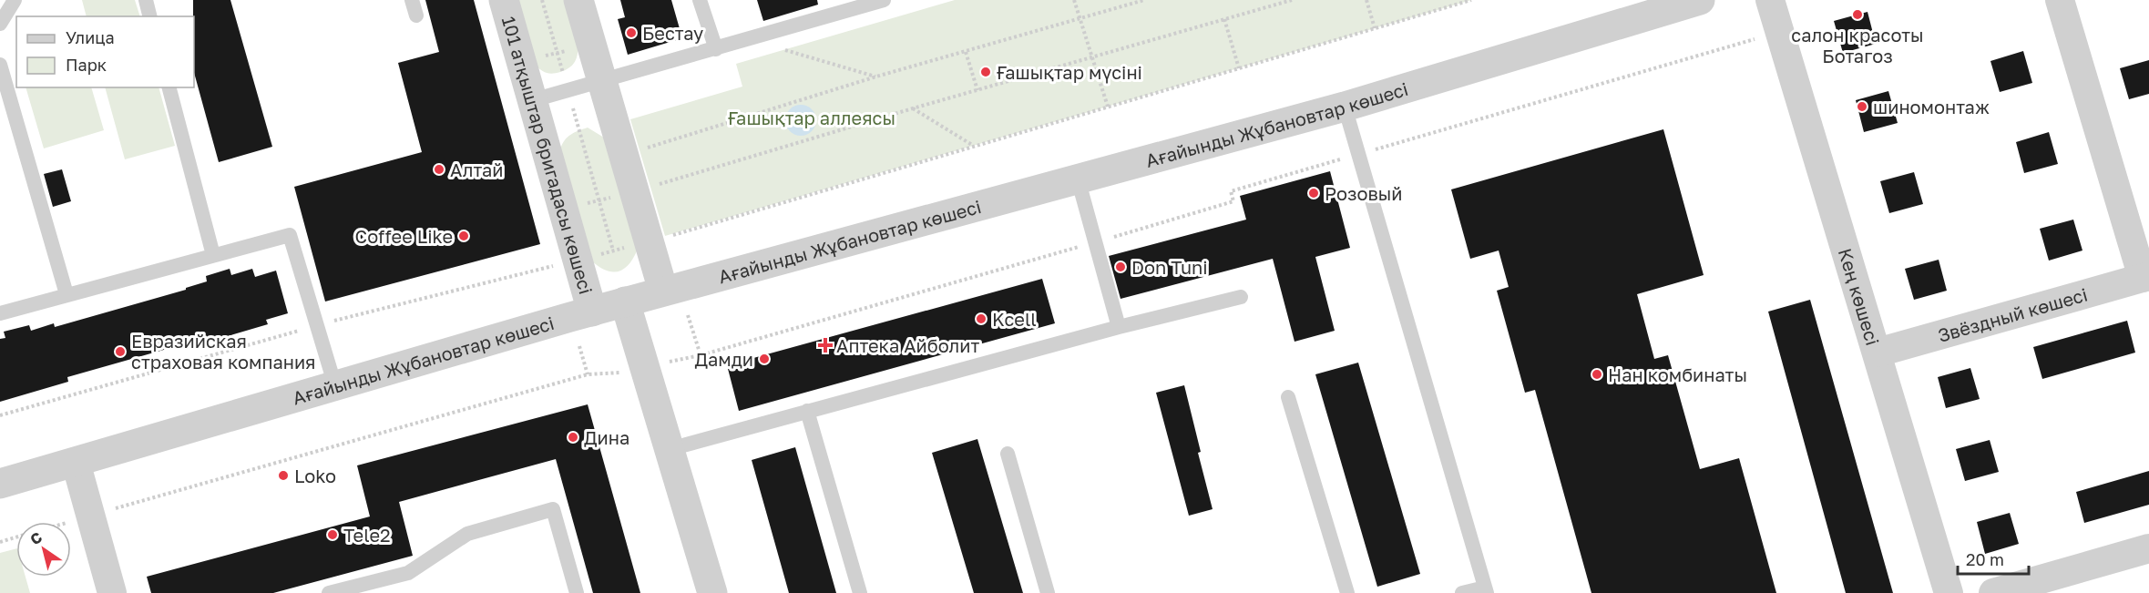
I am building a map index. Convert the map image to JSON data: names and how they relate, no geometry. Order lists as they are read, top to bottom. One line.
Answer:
{"streets":{"street":["Ағайынды Жұбановтар көшесі","101 атқыштар бригадасы көшесі","Кең көшесі","Звёздный көшесі"]},"crossings":[["Ағайынды Жұбановтар көшесі","101 атқыштар бригадасы көшесі"],["Кең көшесі","Звёздный көшесі"]],"parks":["Ғашықтар аллеясы"],"places":{"other":["салон красоты Ботагоз","Бестау","Ғашықтар мүсіні","шиномонтаж","Алтай","Розовый","Coffee Like","Don Tuni","Kcell","Евразийская страховая компания","Дамди","Нан комбинаты","Дина","Loko","Tele2"],"health":["Аптека Айболит"]},"legend":["Улица","Парк"],"scale_bar":"20 m","north":"top left"}
